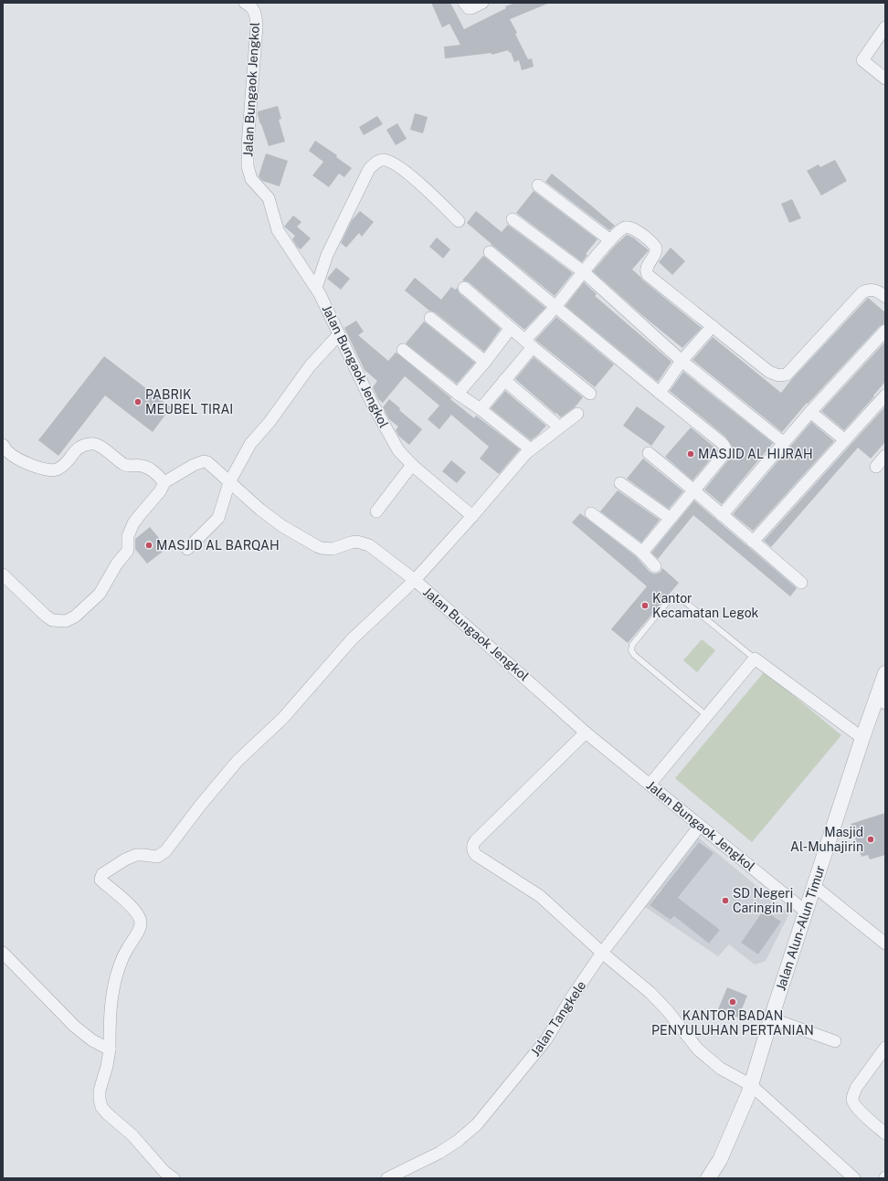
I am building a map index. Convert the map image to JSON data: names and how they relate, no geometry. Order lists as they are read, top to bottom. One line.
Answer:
{"streets":{"street":["Jalan Bungaok Jengkol","Jalan Alun-Alun Timur","Jalan Tangkele"]},"crossings":[["Jalan Bungaok Jengkol","Jalan Alun-Alun Timur"],["Jalan Bungaok Jengkol","Jalan Tangkele"]],"places":["PABRIK MEUBEL TIRAI","MASJID AL HIJRAH","MASJID AL BARQAH","Kantor Kecamatan Legok","Masjid Al-Muhajirin","SD Negeri Caringin II","KANTOR BADAN PENYULUHAN PERTANIAN"]}
